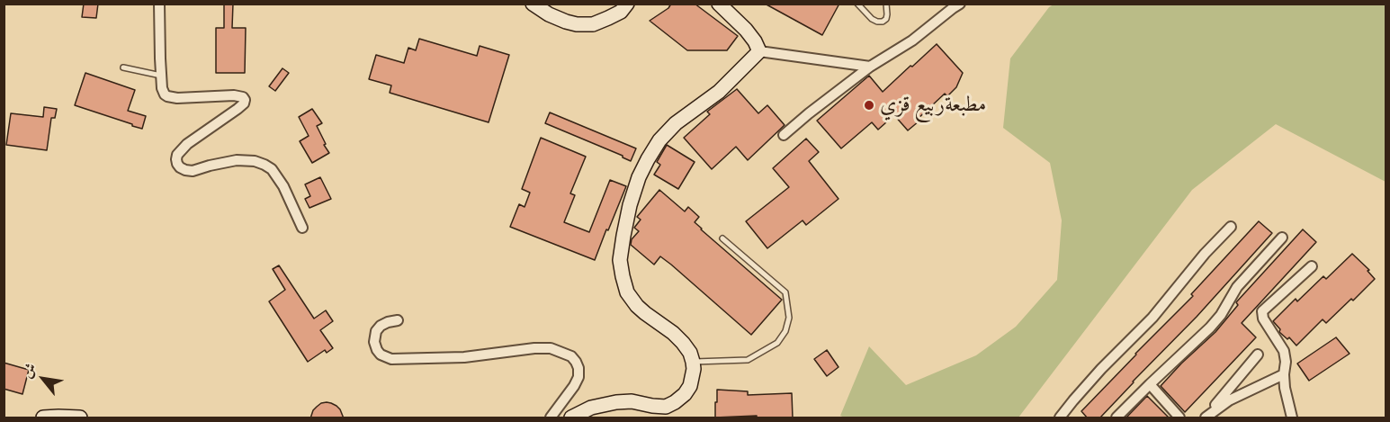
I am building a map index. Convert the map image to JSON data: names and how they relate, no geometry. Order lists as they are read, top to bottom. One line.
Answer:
{"places":["مطبعةربيع قزي"],"north":"top left"}
